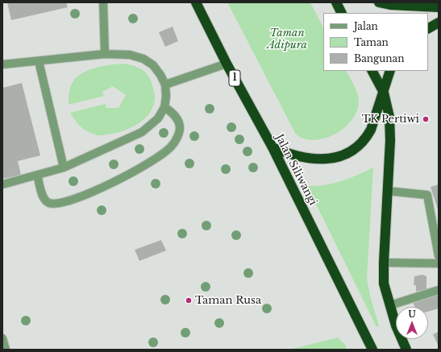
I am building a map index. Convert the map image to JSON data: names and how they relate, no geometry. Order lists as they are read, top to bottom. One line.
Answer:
{"streets":{"highway":["1","Jalan Siliwangi"]},"parks":["Taman Adipura"],"places":["TK Pertiwi","Taman Rusa"],"legend":["Jalan","Taman","Bangunan"],"north":"top"}
